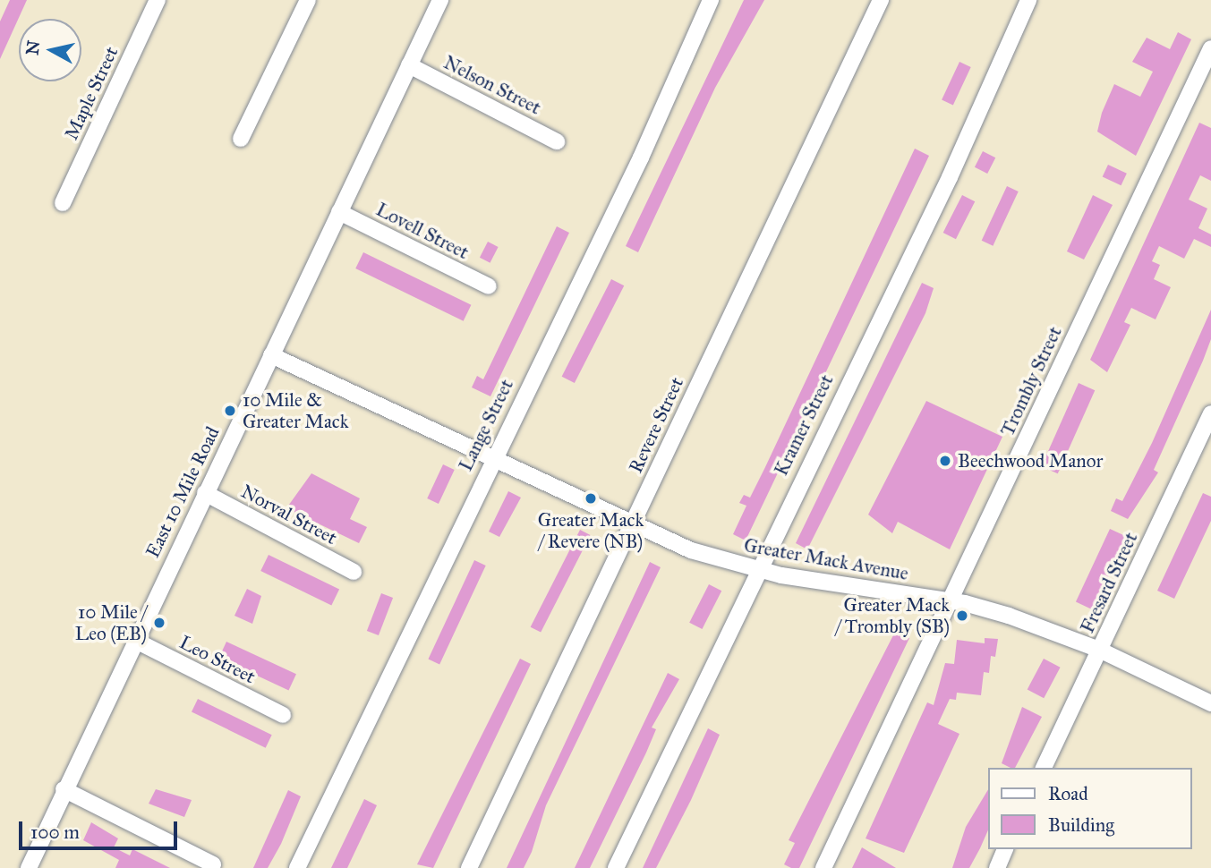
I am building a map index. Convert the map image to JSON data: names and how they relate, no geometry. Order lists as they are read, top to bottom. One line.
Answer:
{"streets":{"street":["Nelson Street","Maple Street","Lovell Street","Trombly Street","Lange Street","Revere Street","Kramer Street","East 10 Mile Road","Norval Street","Greater Mack Avenue","Fresard Street","Leo Street"]},"crossings":[["Nelson Street","East 10 Mile Road"],["Lovell Street","East 10 Mile Road"],["Trombly Street","Greater Mack Avenue"],["Lange Street","Greater Mack Avenue"],["Revere Street","Greater Mack Avenue"],["Kramer Street","Greater Mack Avenue"],["East 10 Mile Road","Norval Street"],["East 10 Mile Road","Greater Mack Avenue"],["East 10 Mile Road","Leo Street"],["Greater Mack Avenue","Fresard Street"]],"places":["10 Mile & Greater Mack","Beechwood Manor","Greater Mack / Revere (NB)","Greater Mack / Trombly (SB)","10 Mile / Leo (EB)"],"legend":["Road","Building"],"scale_bar":"100 m","north":"left"}
